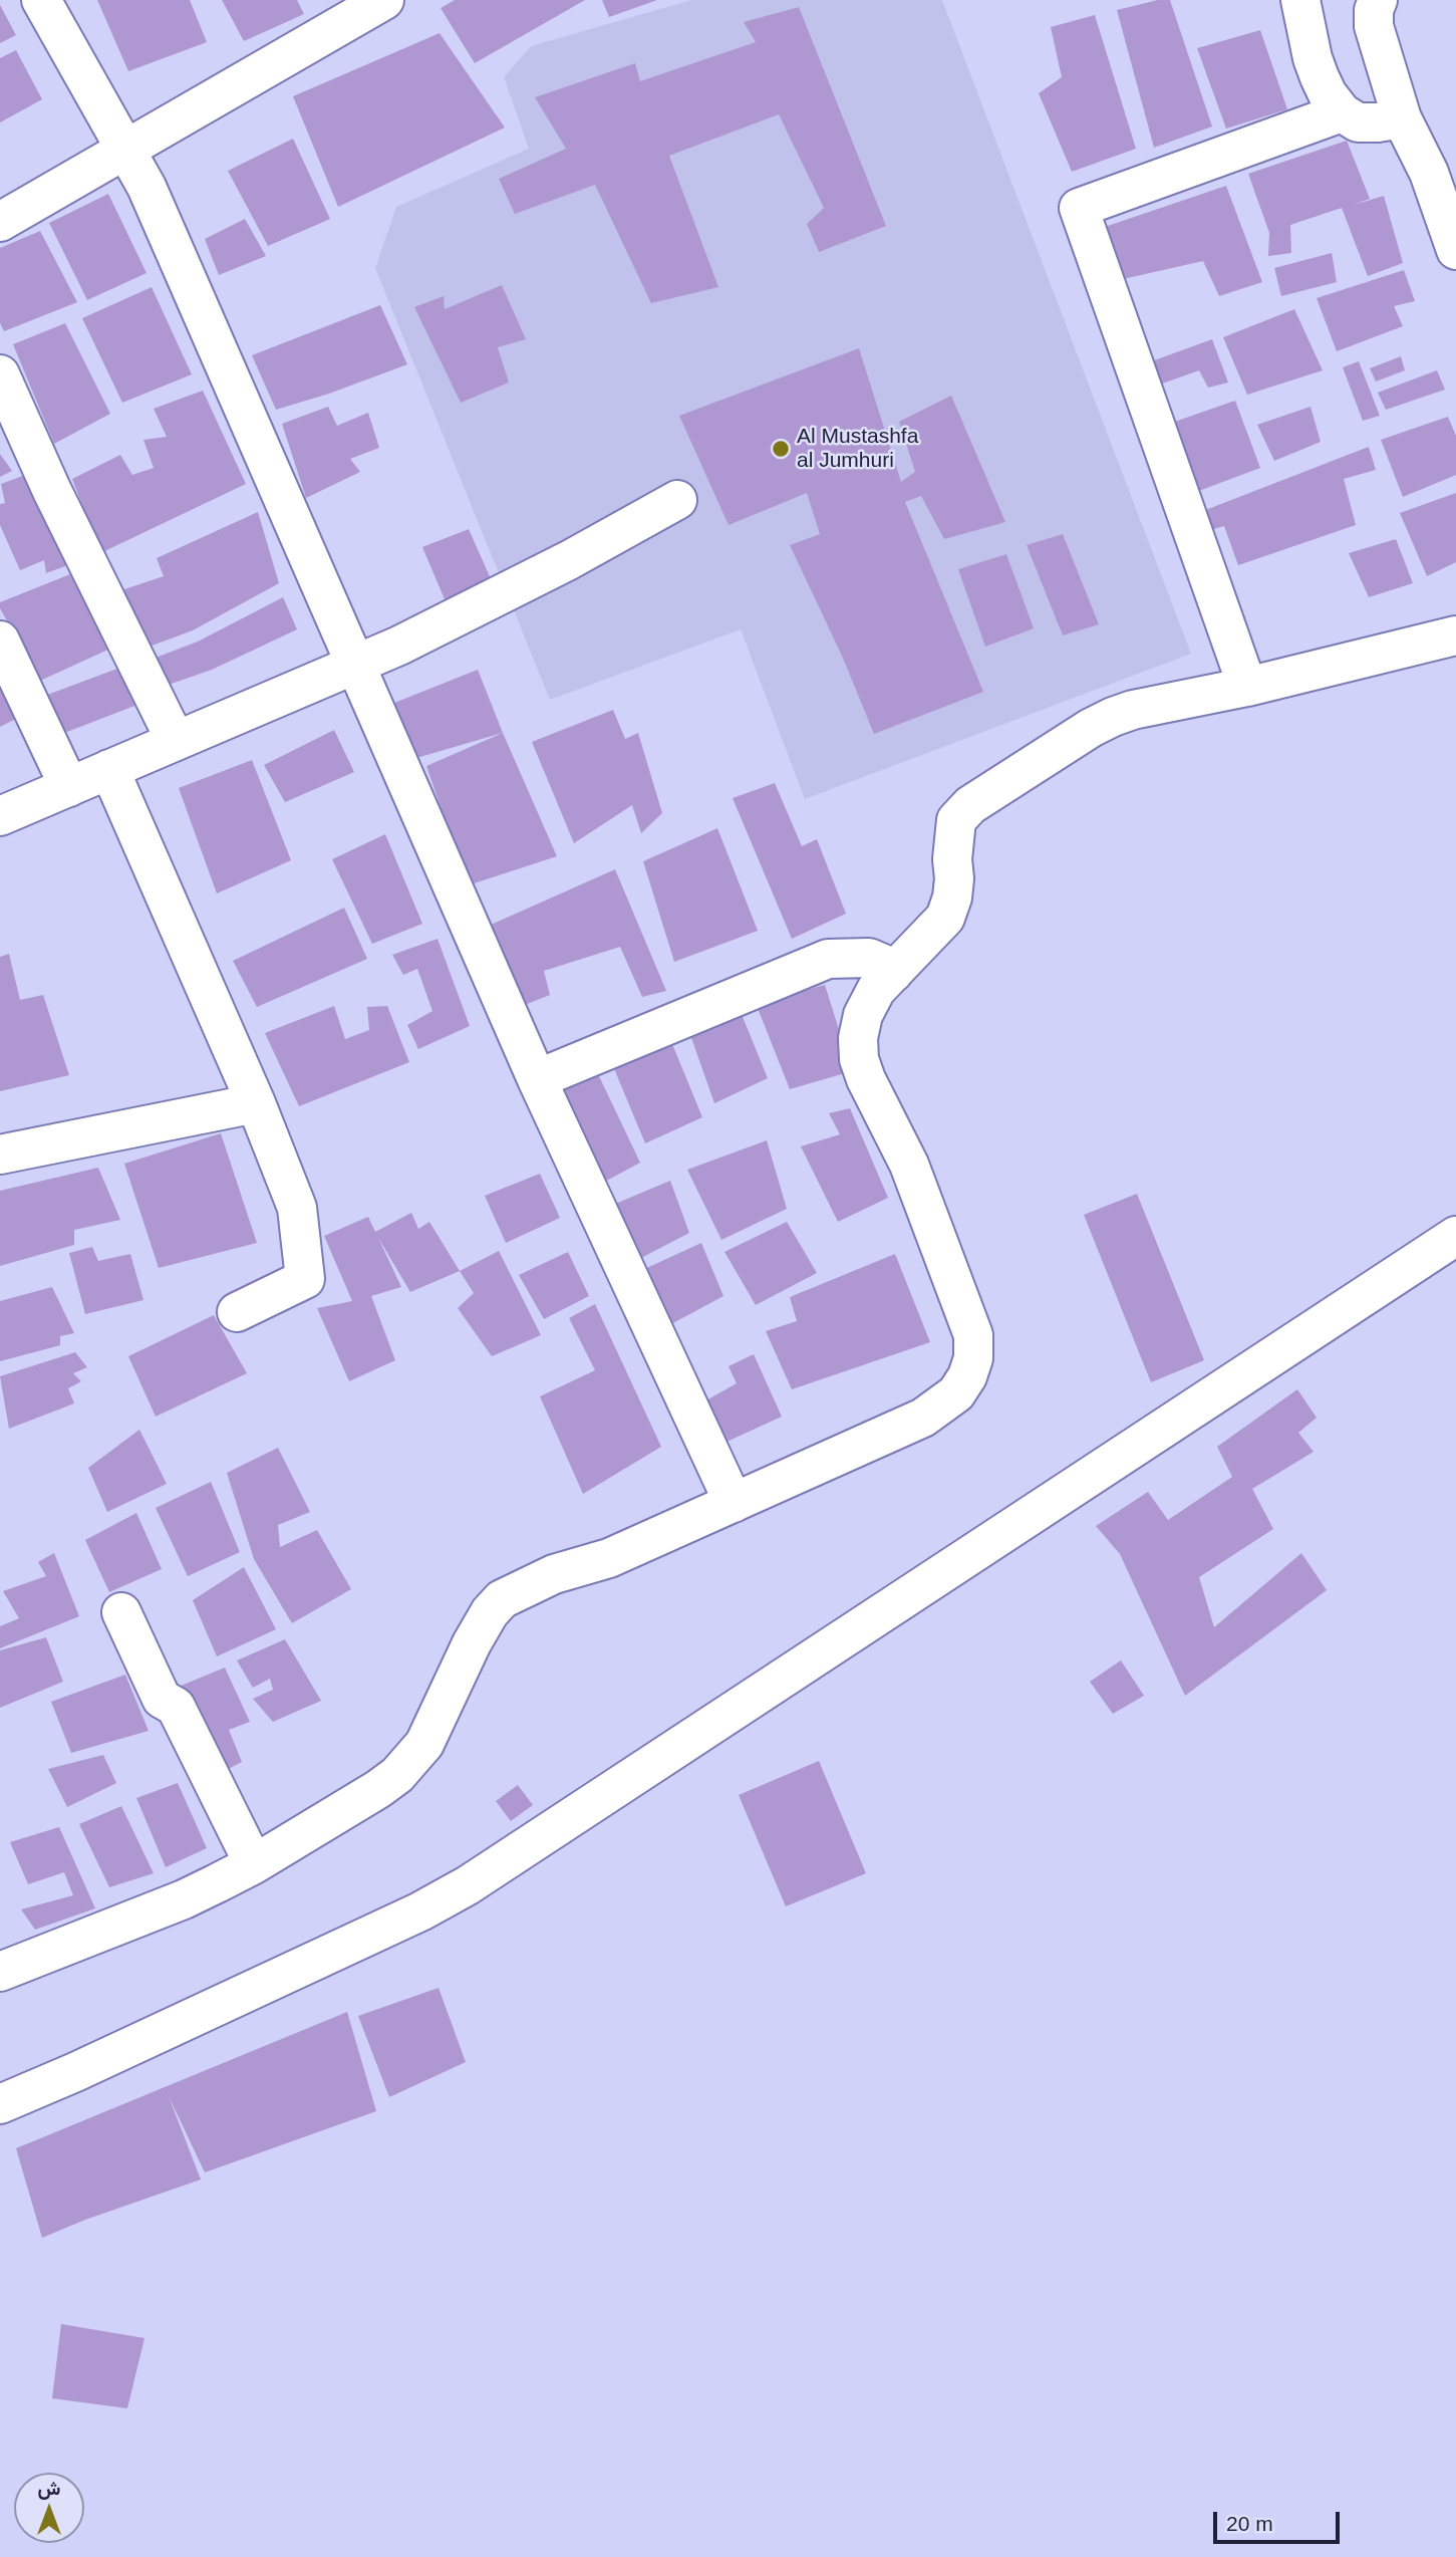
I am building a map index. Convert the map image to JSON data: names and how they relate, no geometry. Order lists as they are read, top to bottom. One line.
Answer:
{"places":["Al Mustashfa al Jumhuri"],"scale_bar":"20 m","north":"top"}
